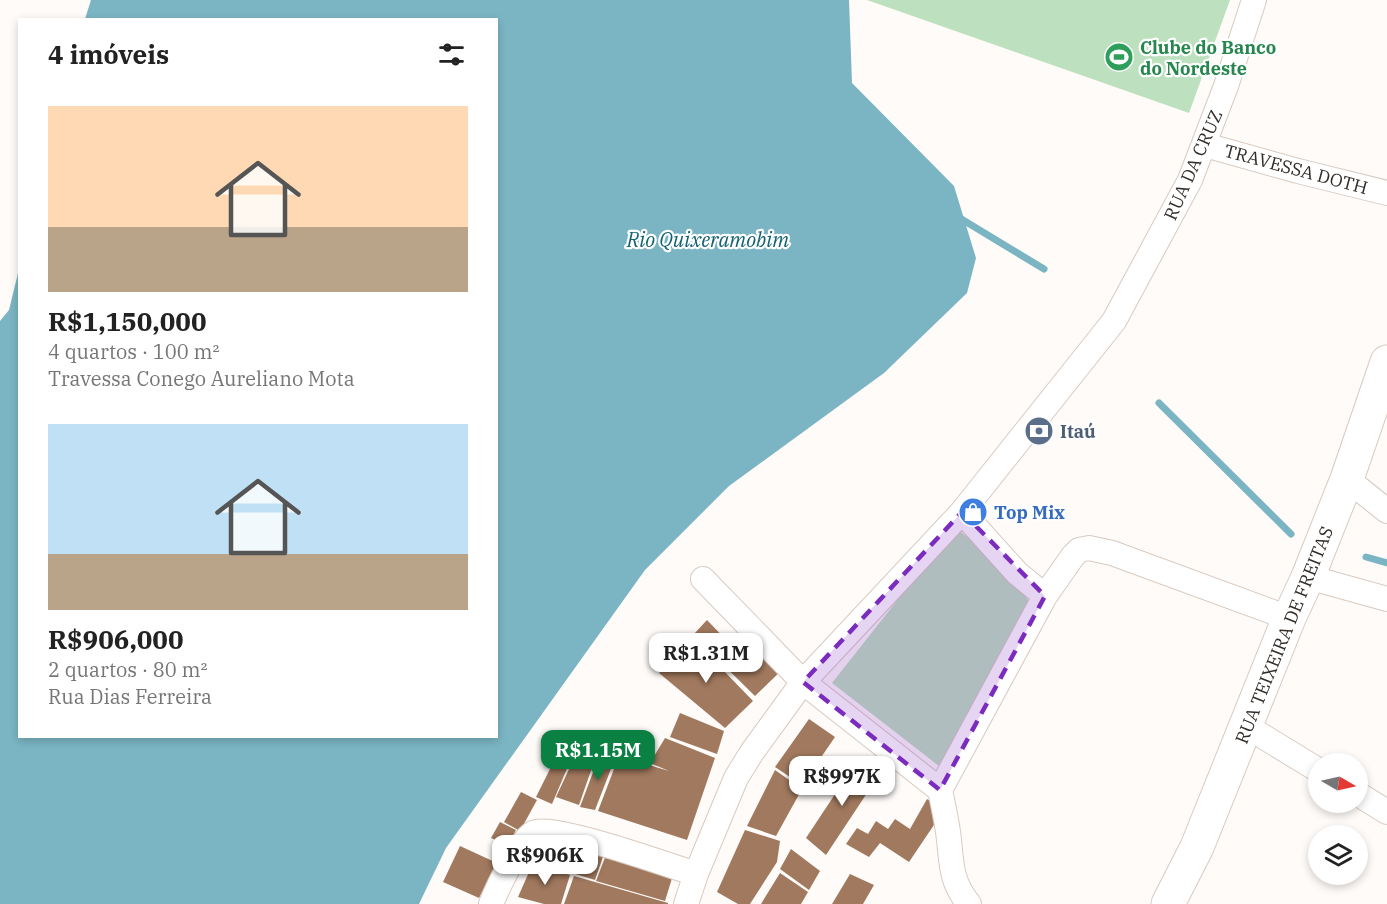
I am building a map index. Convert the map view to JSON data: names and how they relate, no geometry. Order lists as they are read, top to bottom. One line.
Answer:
{"streets":{"street":["RUA DA CRUZ","TRAVESSA DOTH","RUA TEIXEIRA DE FREITAS"]},"crossings":[["RUA DA CRUZ","TRAVESSA DOTH"]],"water":["Rio Quixeramobim"],"places":{"sports":["Clube do Banco do Nordeste"],"bank":["Itaú"],"shop":["Top Mix"]},"north":"right","page":{"heading":"4 imóveis","list":[{"name":"R$1,150,000","note":"4 quartos · 100 m² · Travessa Conego Aureliano Mota"},{"name":"R$906,000","note":"2 quartos · 80 m² · Rua Dias Ferreira"}],"price":["R$1.31M","R$1.15M","R$997K","R$906K"]}}
